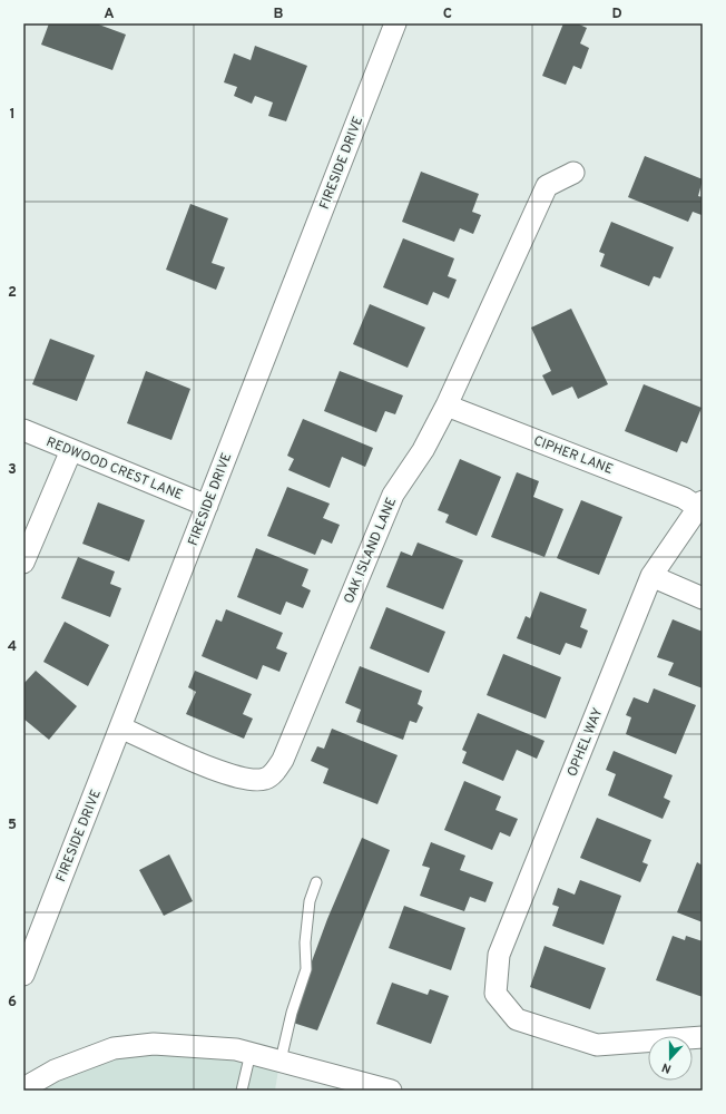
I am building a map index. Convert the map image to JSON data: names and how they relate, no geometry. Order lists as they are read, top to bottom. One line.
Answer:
{"streets":{"street":["FIRESIDE DRIVE","CIPHER LANE","REDWOOD CREST LANE","OAK ISLAND LANE","OPHEL WAY"]},"crossings":[["FIRESIDE DRIVE","REDWOOD CREST LANE"],["FIRESIDE DRIVE","OAK ISLAND LANE"],["CIPHER LANE","OAK ISLAND LANE"],["CIPHER LANE","OPHEL WAY"]],"north":"bottom","grid":{"columns":["A","B","C","D"],"rows":["1","2","3","4","5","6"]}}
